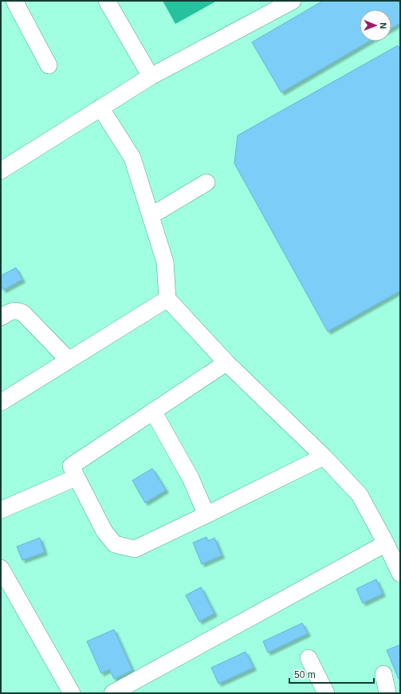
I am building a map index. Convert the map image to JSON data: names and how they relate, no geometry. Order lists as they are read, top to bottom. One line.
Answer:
{"scale_bar":"50 m","north":"right"}
